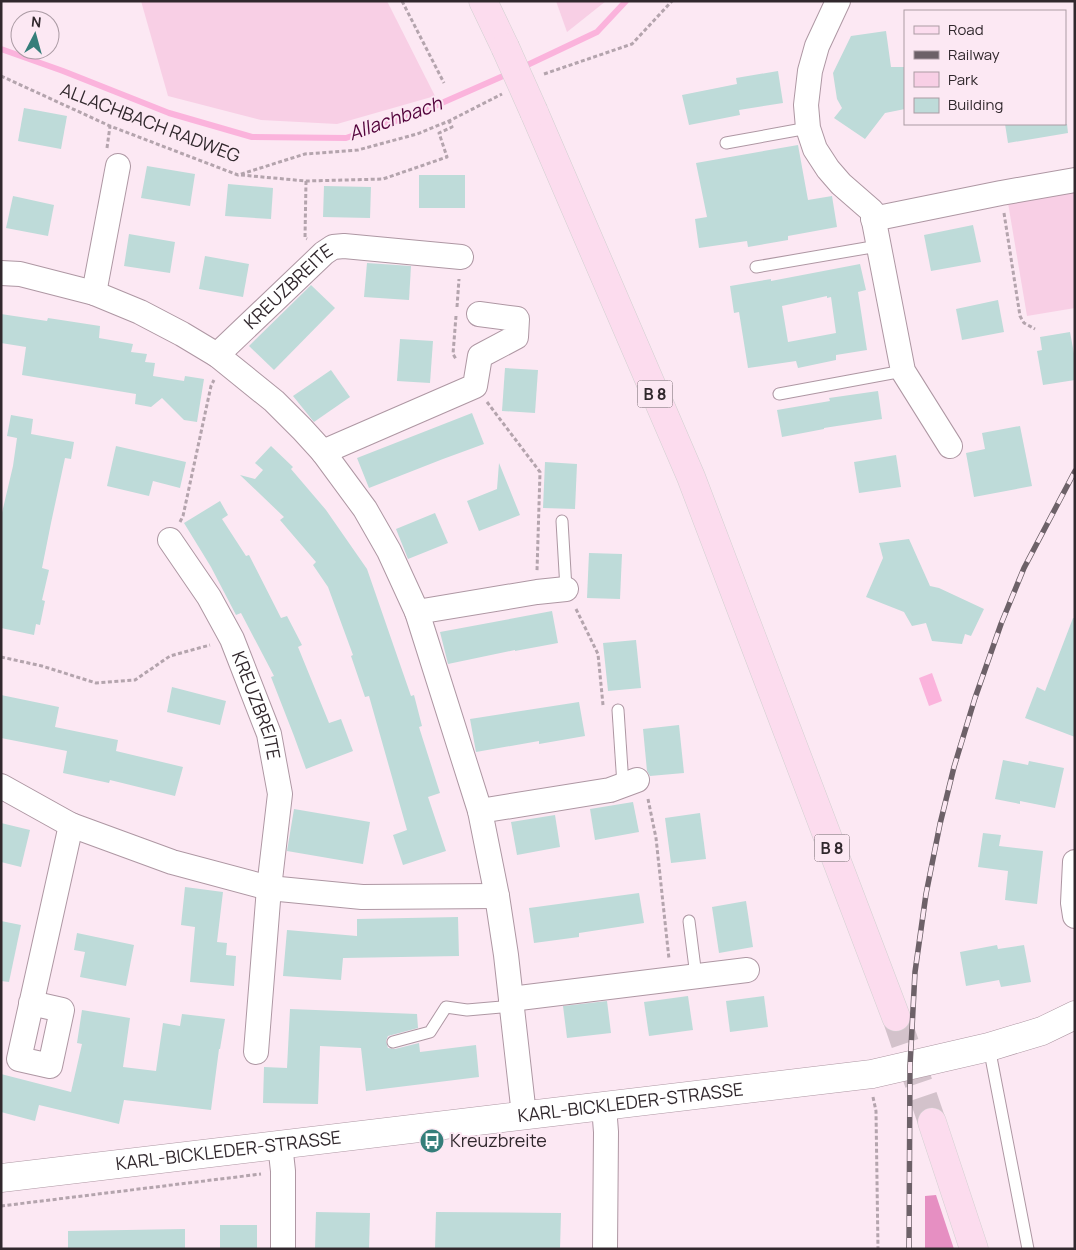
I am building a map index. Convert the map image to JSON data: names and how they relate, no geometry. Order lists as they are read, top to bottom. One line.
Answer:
{"streets":{"main road":["B 8"],"street":["KREUZBREITE","KARL-BICKLEDER-STRASSE"],"path":["ALLACHBACH RADWEG"]},"water":["Allachbach"],"places":{"bus stop":["Kreuzbreite"]},"legend":["Road","Railway","Park","Building"],"north":"top"}
